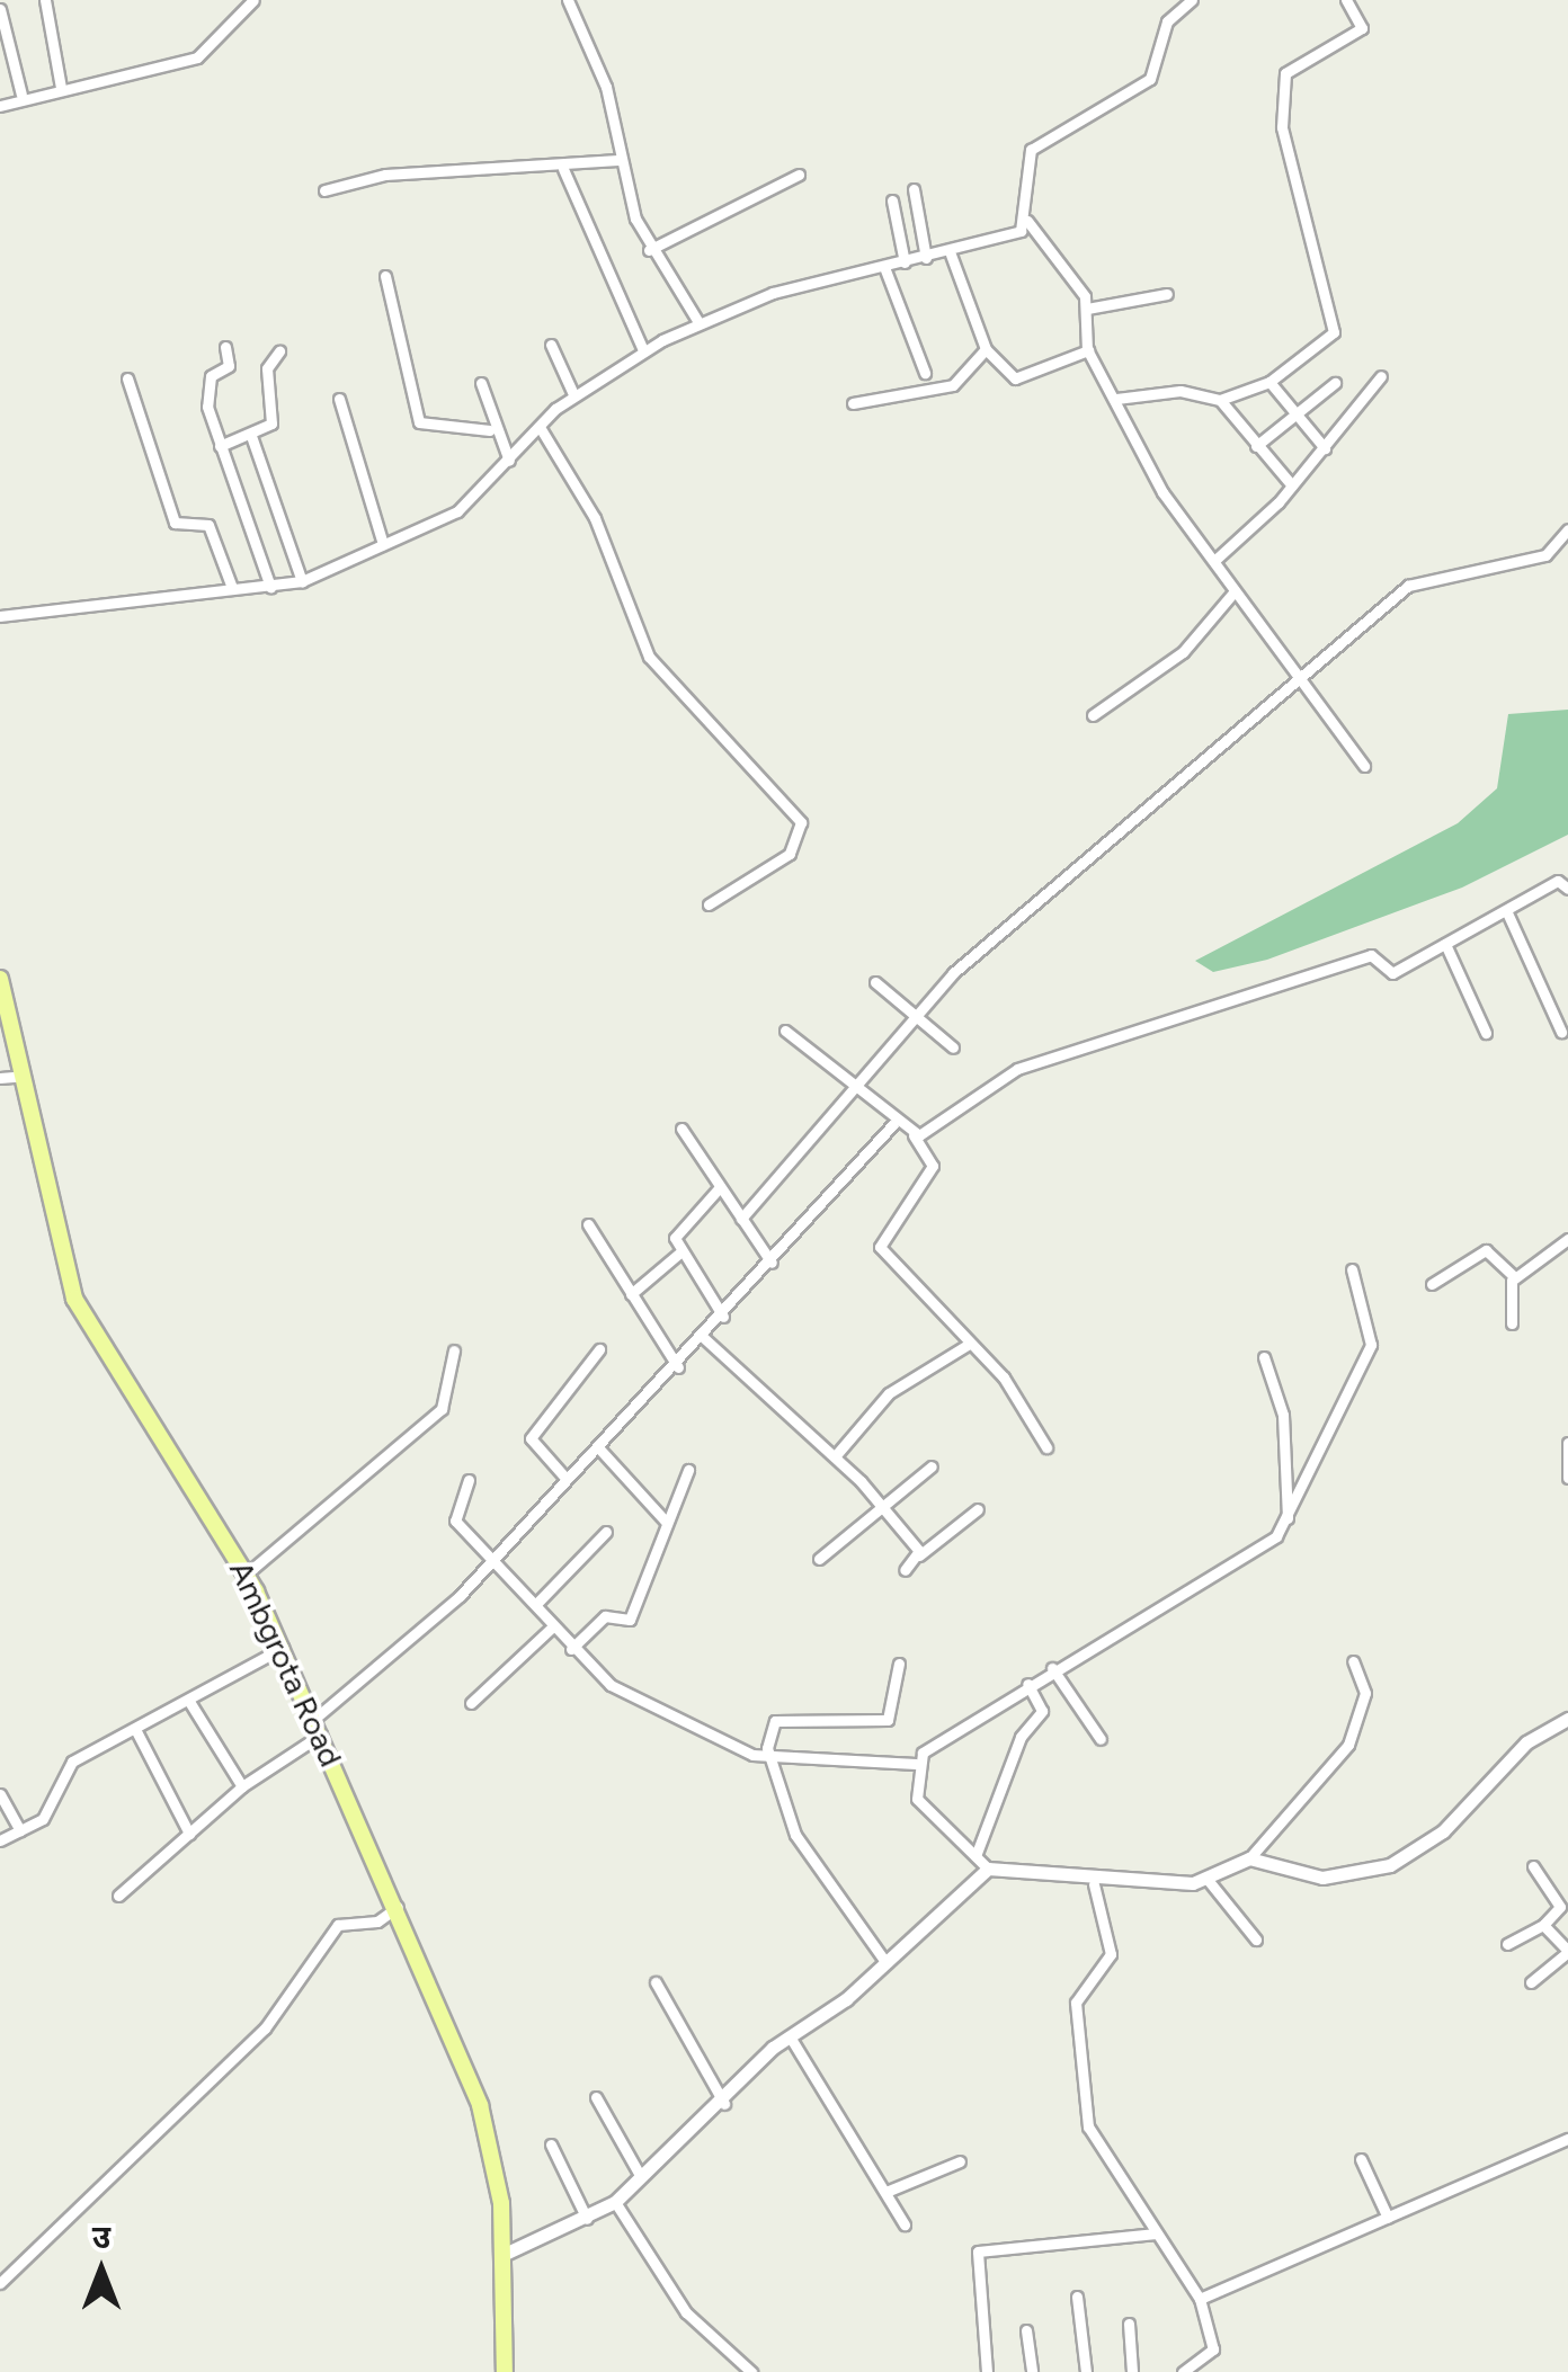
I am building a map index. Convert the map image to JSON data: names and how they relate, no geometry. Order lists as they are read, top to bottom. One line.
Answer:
{"streets":{"main road":["Ambgrota Road"]},"north":"top"}
